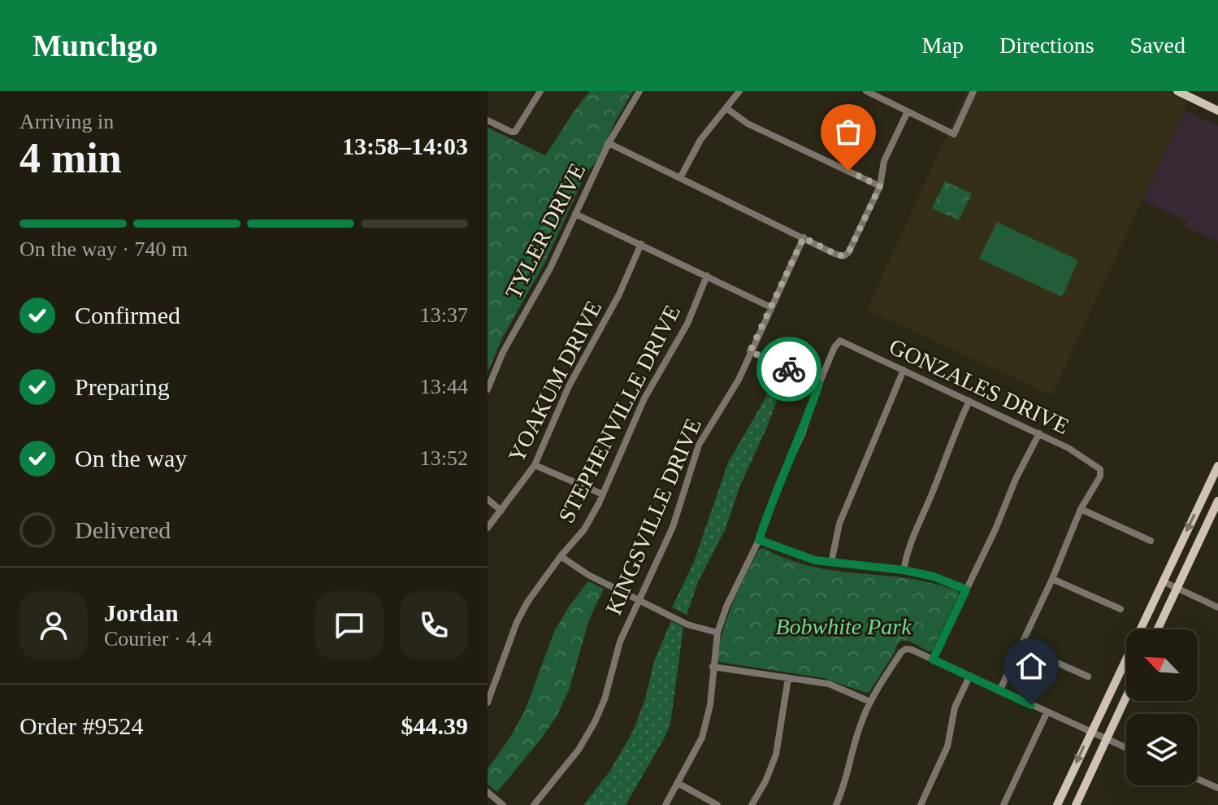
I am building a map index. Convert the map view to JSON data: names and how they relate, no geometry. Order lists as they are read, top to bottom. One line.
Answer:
{"streets":{"street":["TYLER DRIVE","YOAKUM DRIVE","GONZALES DRIVE","STEPHENVILLE DRIVE","KINGSVILLE DRIVE"]},"parks":["Bobwhite Park"],"north":"top left","page":{"header":"Munchgo","nav":["Map","Directions","Saved"],"heading":["4 min","Arriving in","13:58–14:03"],"panel":["Jordan","Courier · 4.4","Order #9524","$44.39"],"bar":"On the way · 740 m","list":[["Confirmed","13:37"],["Preparing","13:44"],["On the way","13:52"],"Delivered"]}}
